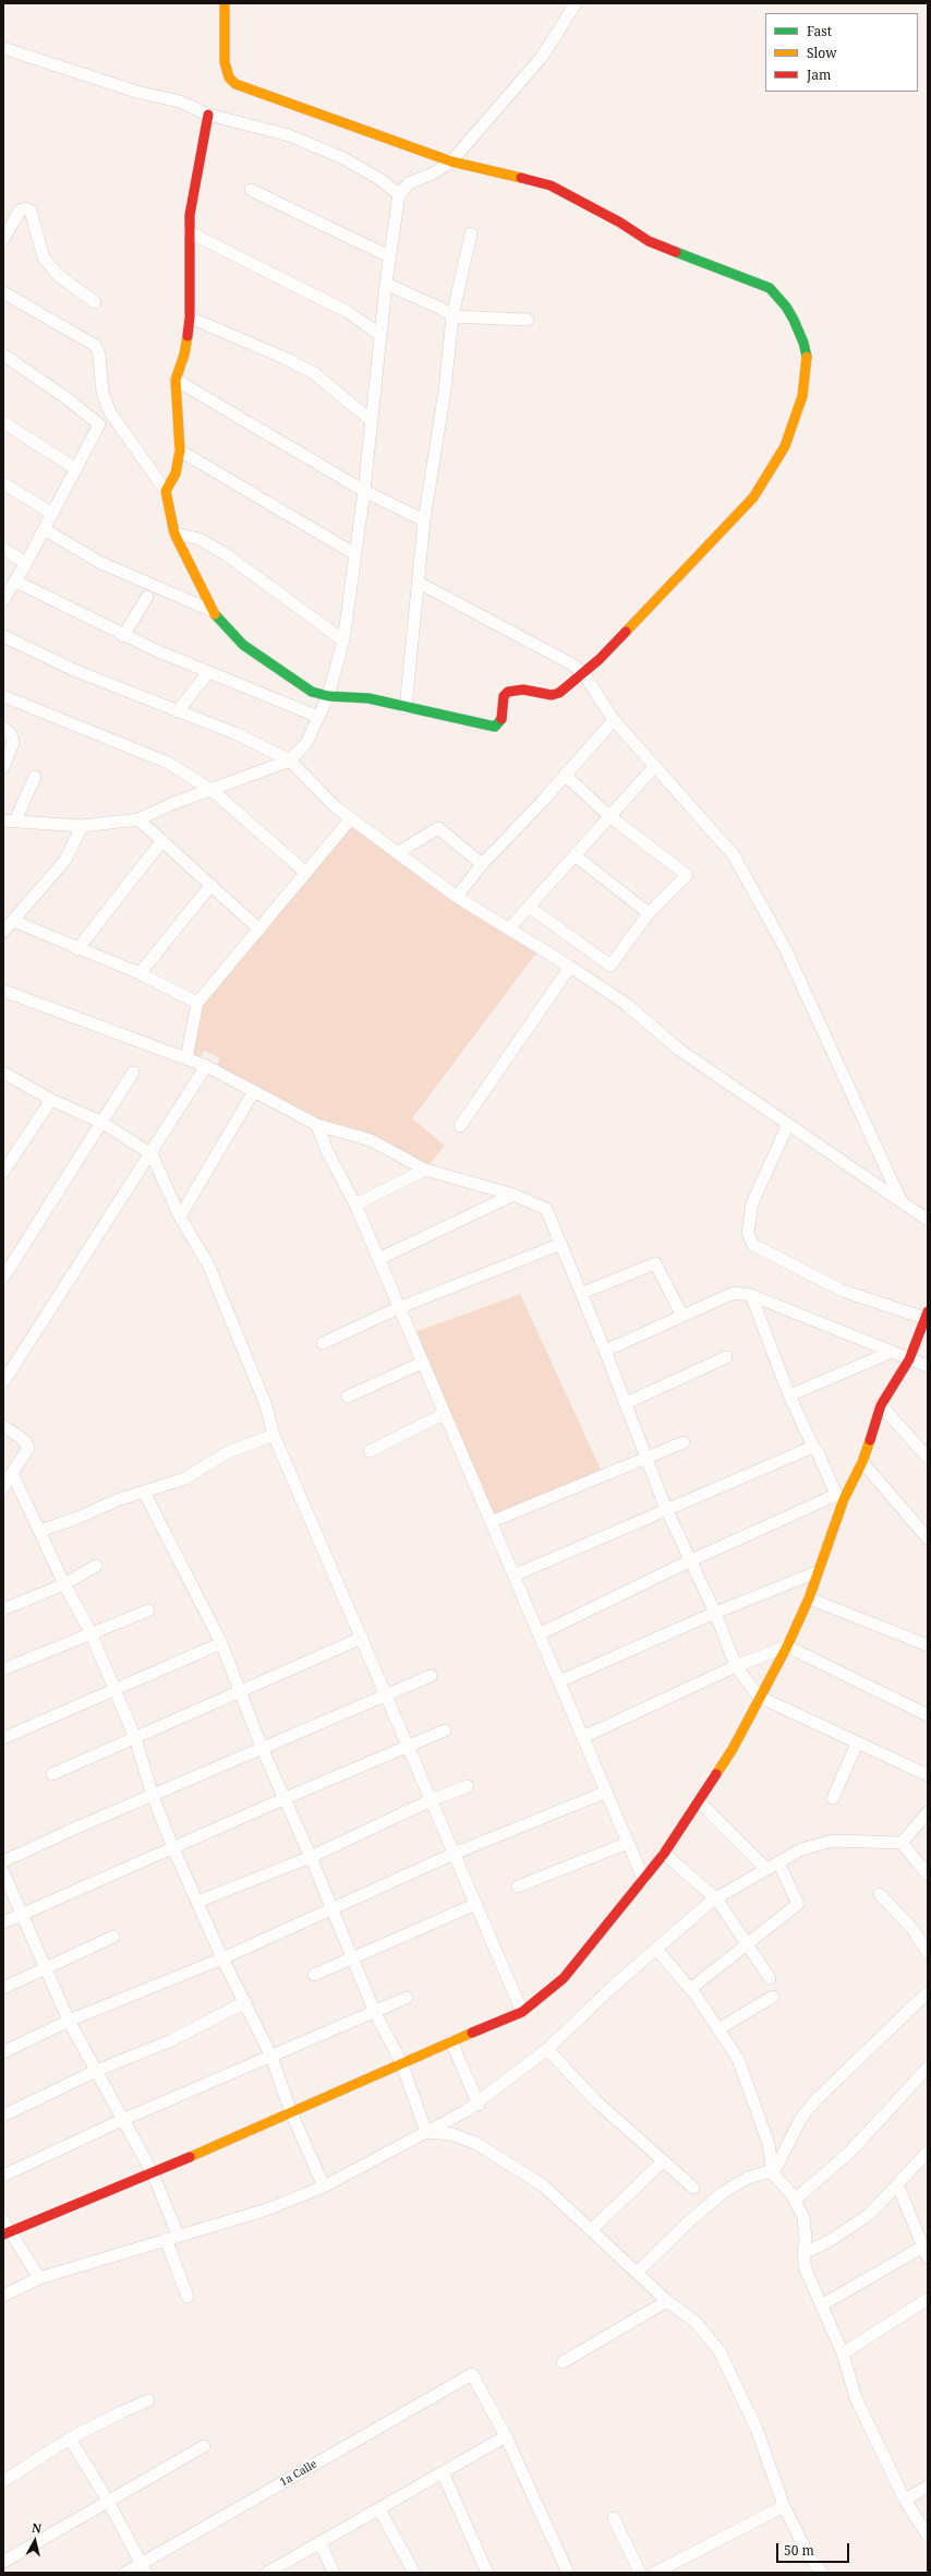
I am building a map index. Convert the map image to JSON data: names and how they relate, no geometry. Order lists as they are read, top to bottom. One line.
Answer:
{"streets":{"street":["1a Calle"]},"legend":["Fast","Slow","Jam"],"scale_bar":"50 m","north":"top"}
